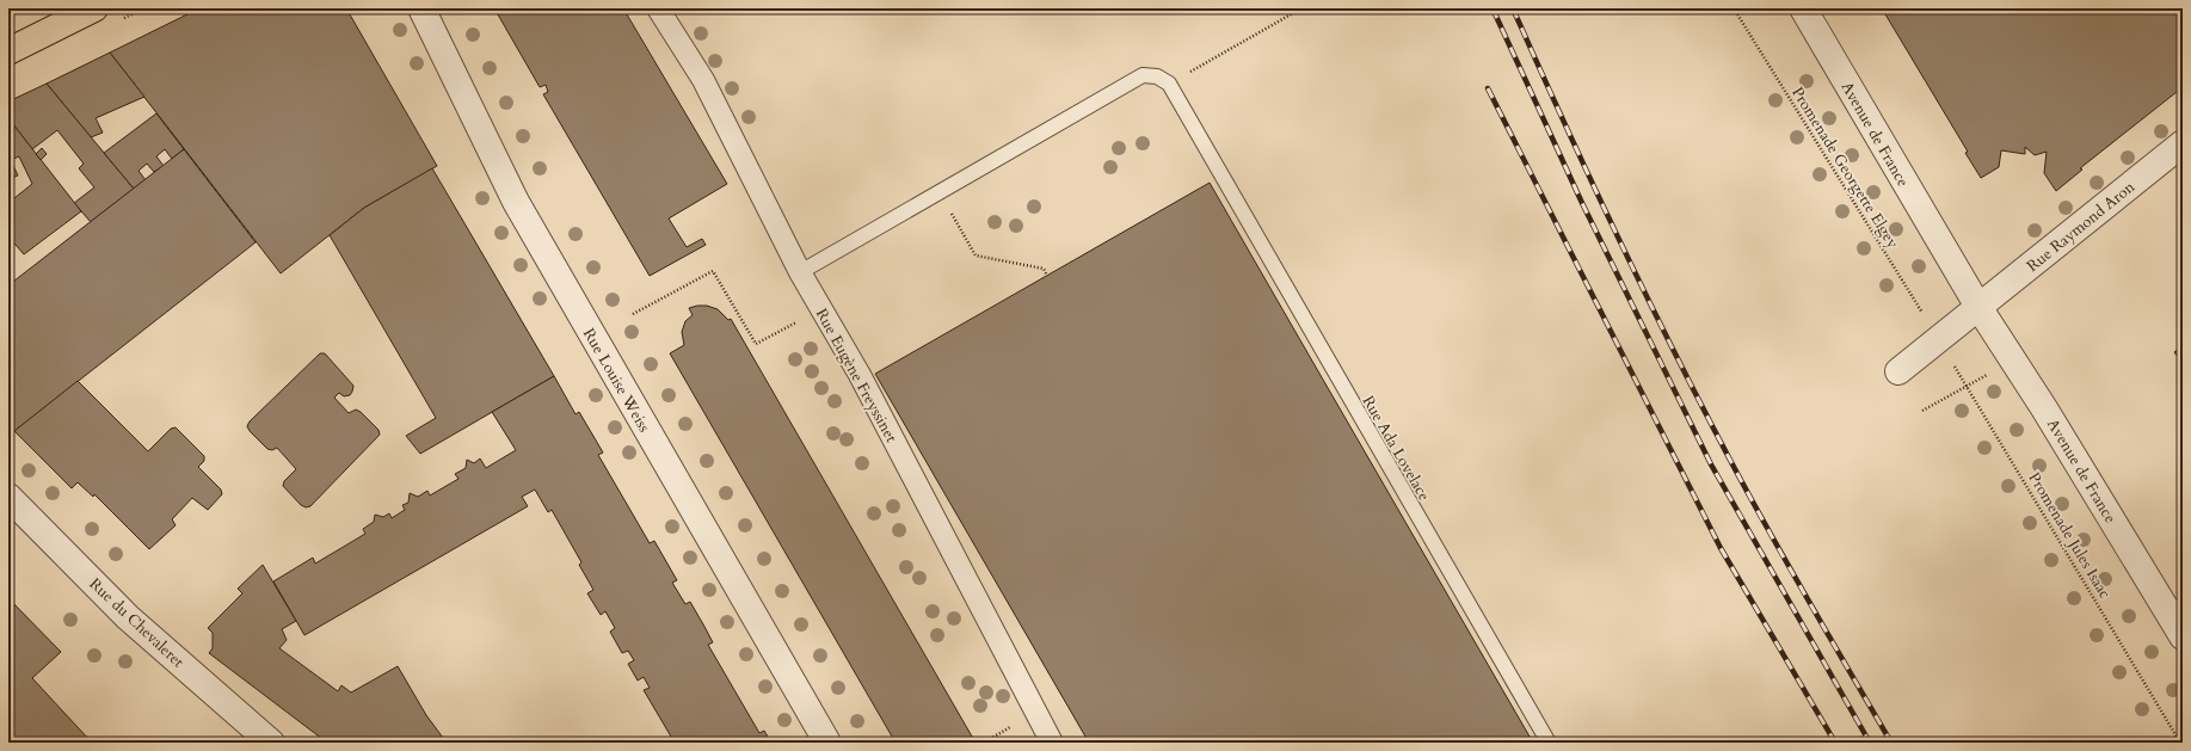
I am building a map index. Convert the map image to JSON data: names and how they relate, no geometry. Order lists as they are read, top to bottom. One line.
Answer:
{"streets":{"street":["Avenue de France","Rue Raymond Aron","Rue Eugène Freyssinet","Rue Louise Weiss","Rue du Chevaleret"],"lane":["Rue Ada Lovelace"],"path":["Promenade Georgette Elgey","Promenade Jules Isaac"]},"crossings":[["Avenue de France","Rue Raymond Aron"],["Promenade Georgette Elgey","Promenade Jules Isaac"],["Rue Eugène Freyssinet","Rue Ada Lovelace"]]}
